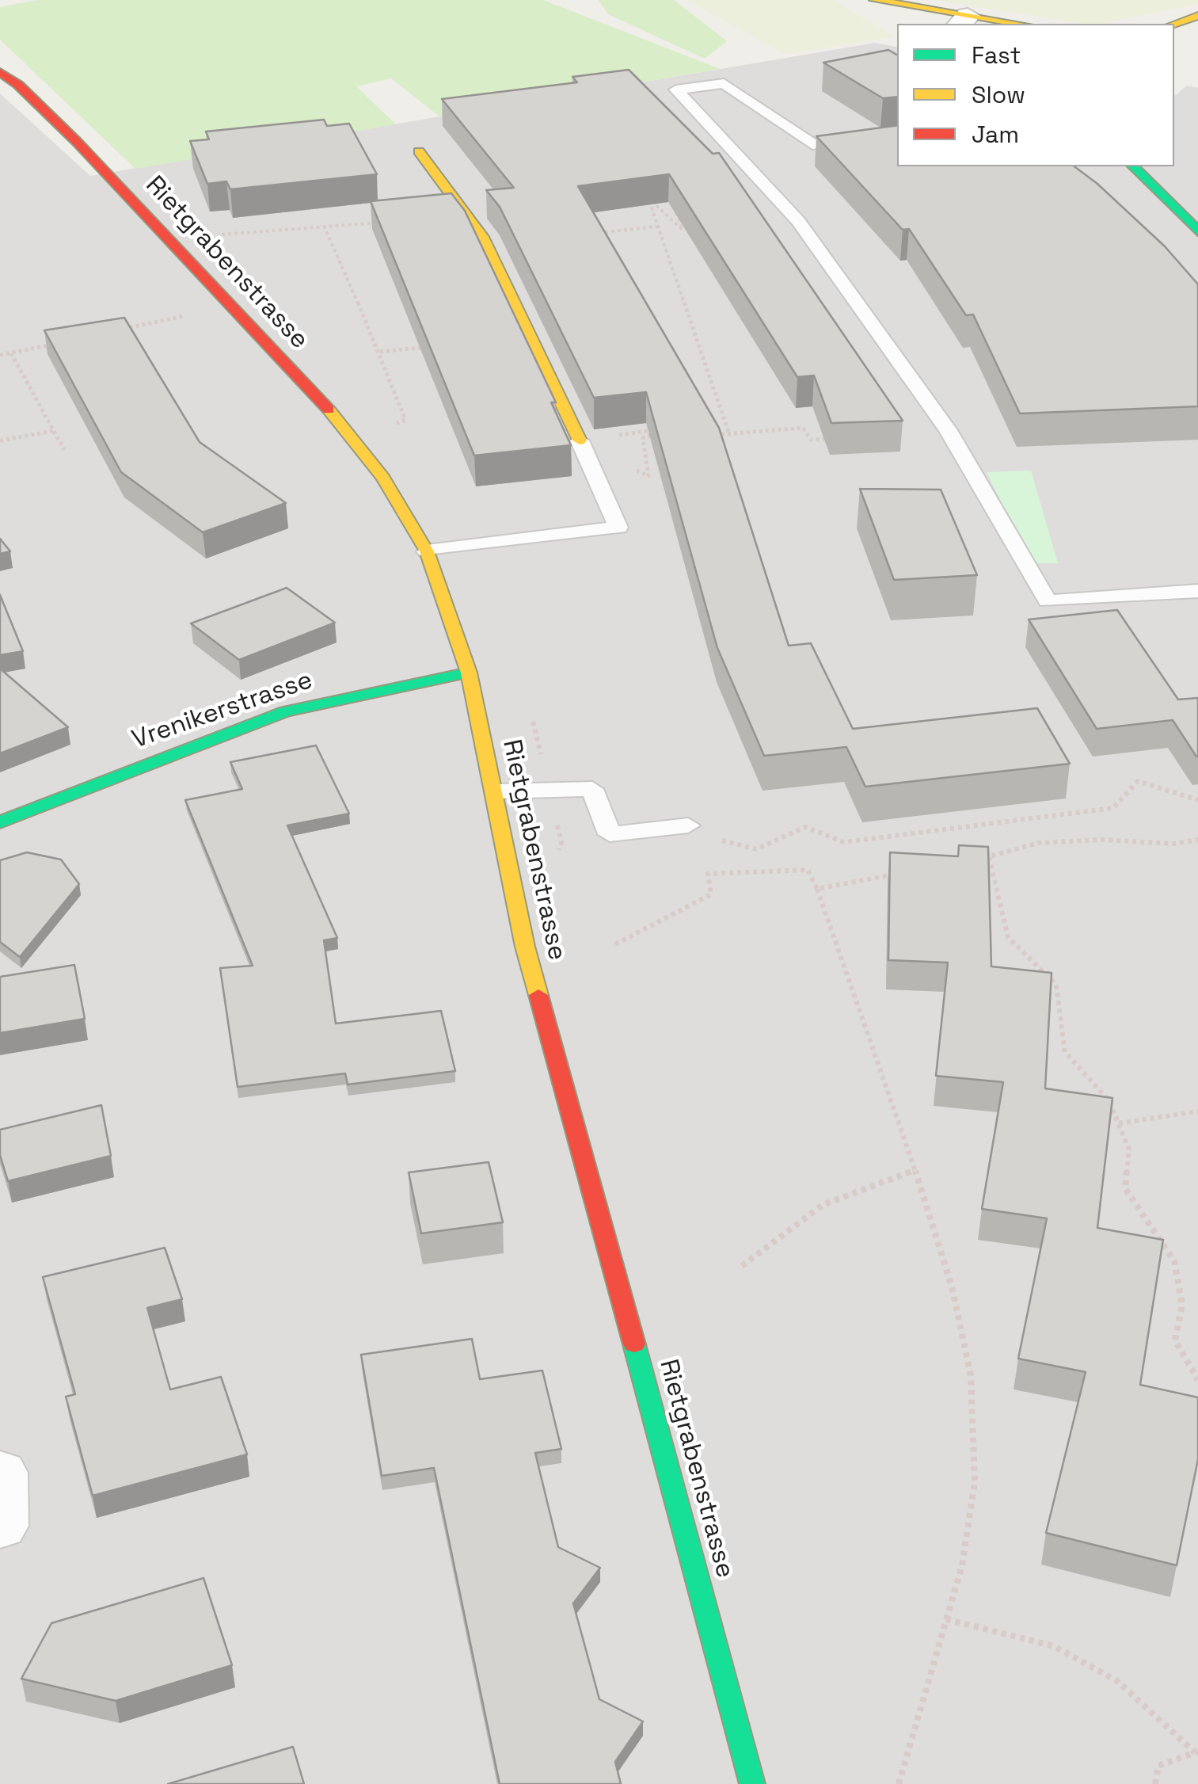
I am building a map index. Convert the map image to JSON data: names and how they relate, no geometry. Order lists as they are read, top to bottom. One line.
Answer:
{"streets":{"street":["Rietgrabenstrasse","Vrenikerstrasse"]},"crossings":[["Rietgrabenstrasse","Vrenikerstrasse"]],"legend":["Fast","Slow","Jam"]}
